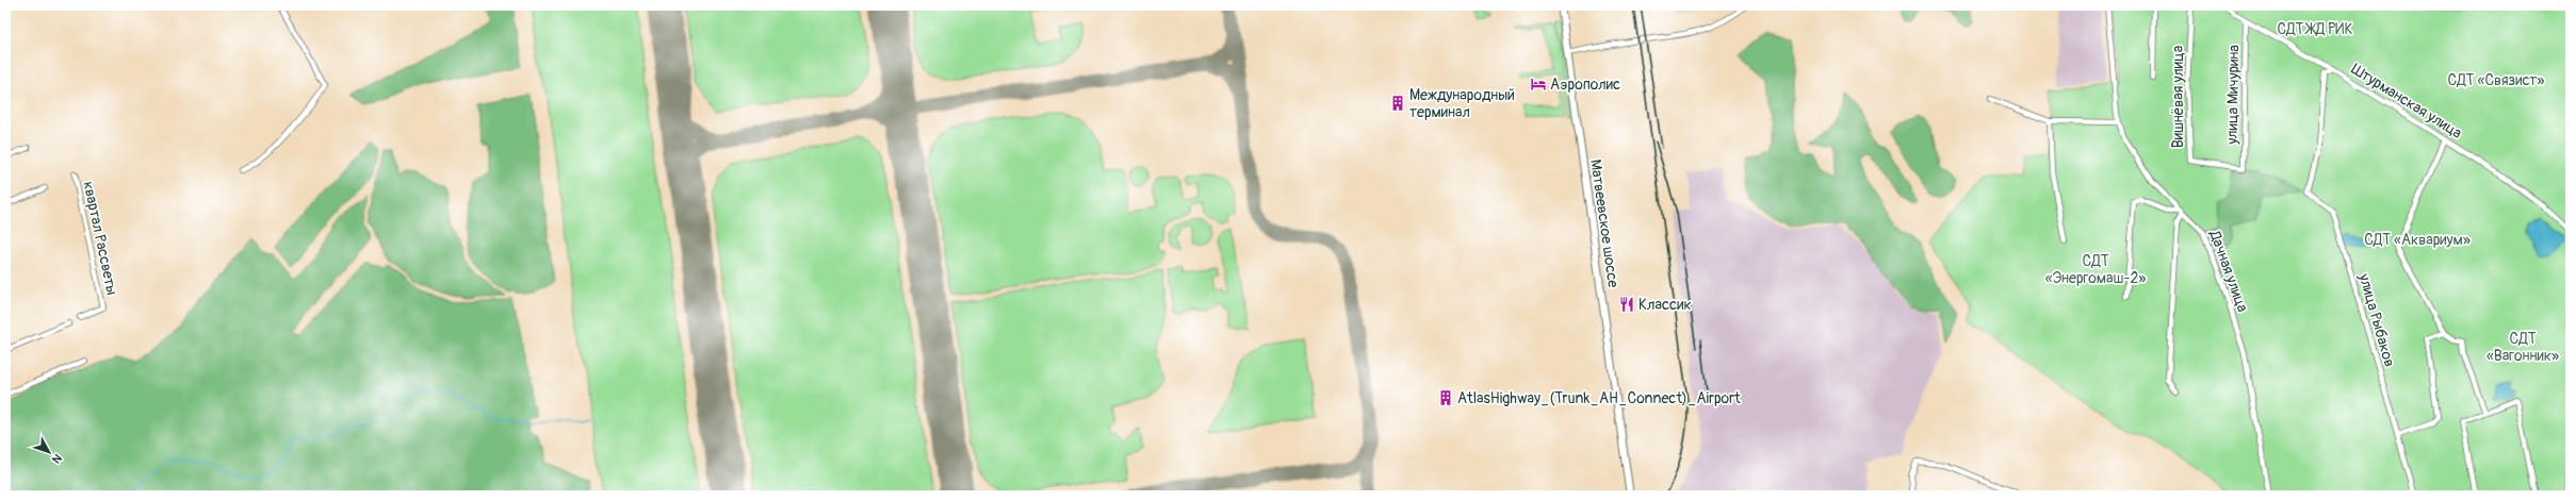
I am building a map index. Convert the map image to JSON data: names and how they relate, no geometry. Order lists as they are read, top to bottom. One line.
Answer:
{"streets":{"main road":["Матвеевское шоссе"],"street":["улица Мичурина","Вишнёвая улица","Штурманская улица","квартал Рассветы","Дачная улица","улица Рыбаков"]},"crossings":[["улица Мичурина","Вишнёвая улица"],["улица Мичурина","Штурманская улица"],["Штурманская улица","улица Рыбаков"]],"parks":["СДТ ЖД РИК","СДТ «Связист»","СДТ «Аквариум»","СДТ «Энергомаш-2»","СДТ «Вагонник»"],"places":{"hotel":["Аэрополис"],"building":["Международный терминал","AtlasHighway_(Trunk_AH_Connect)_Airport"],"restaurant":["Классик"]},"north":"bottom right"}
